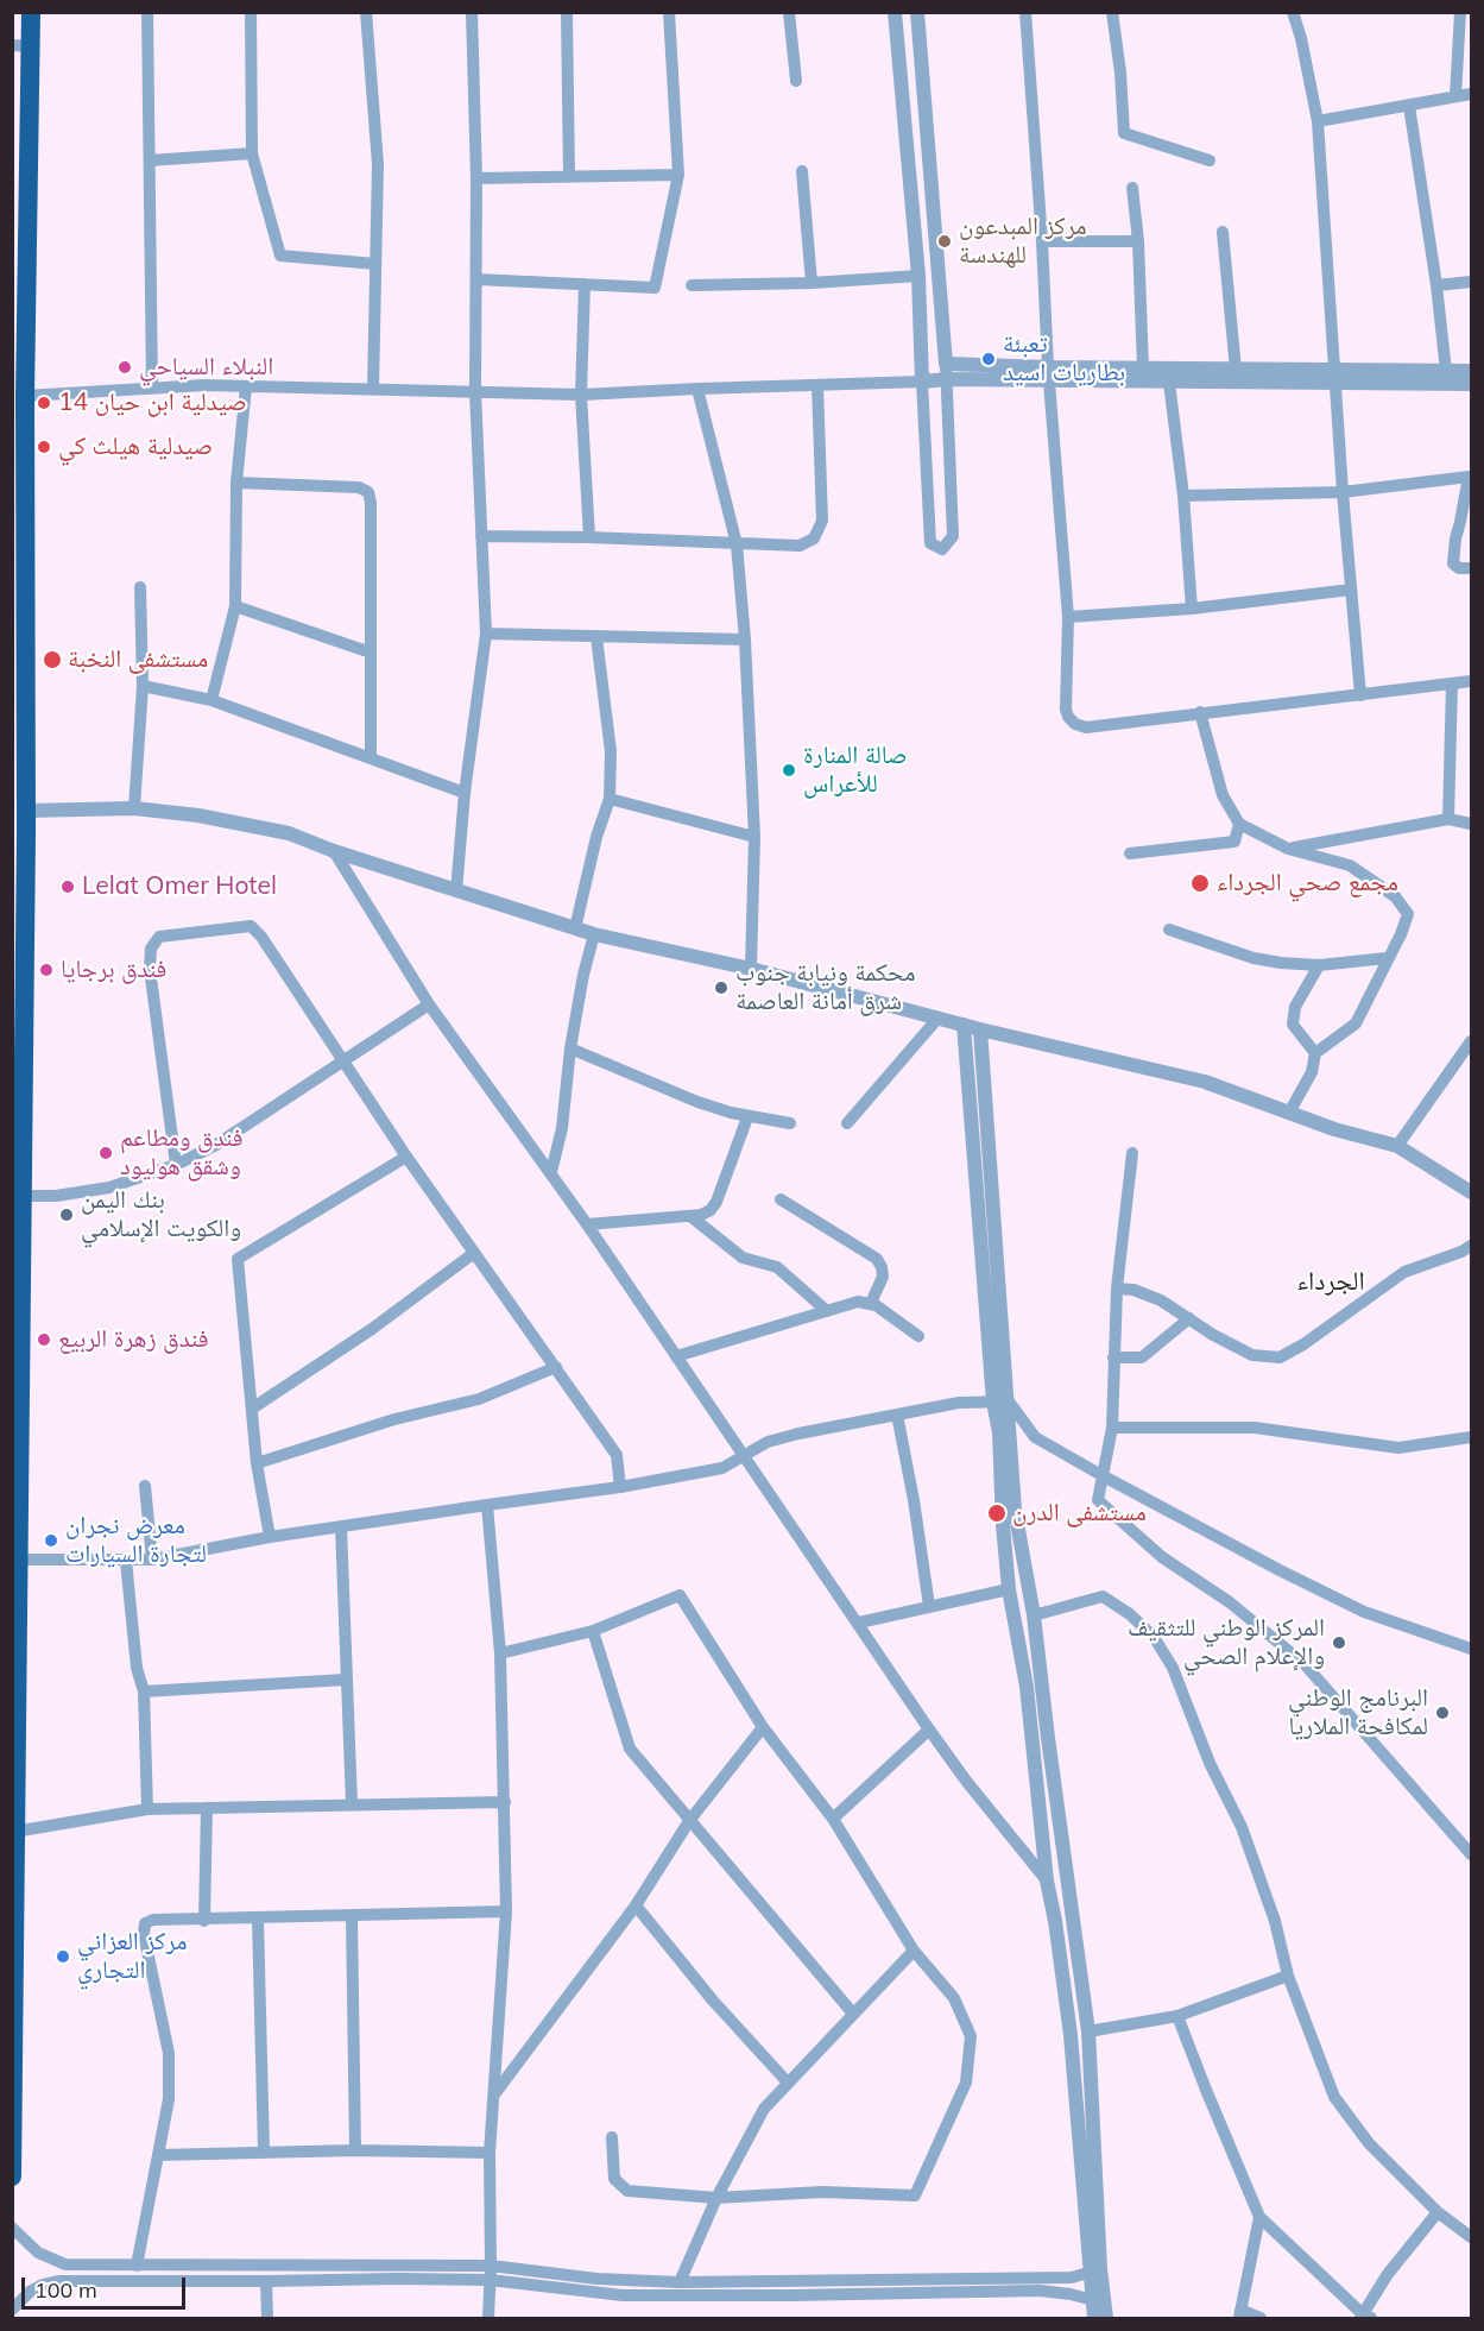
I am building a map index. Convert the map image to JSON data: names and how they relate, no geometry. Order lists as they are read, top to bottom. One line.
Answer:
{"districts":["الجرداء"],"places":["مركز المبدعون للهندسة","تعبئة بطاريات اسيد","النبلاء السياحي","صيدلية ابن حيان 14","صيدلية هيلث كي","مستشفى النخبة","صالة المنارة للأعراس","مجمع صحي الجرداء","Lelat Omer Hotel","فندق برجايا","محكمة ونيابة جنوب شرق أمانة العاصمة","فندق ومطاعم وشقق هوليود","بنك اليمن والكويت الإسلامي","فندق زهرة الربيع","مستشفى الدرن","معرض نجران لتجارة السيارات","المركز الوطني للتثقيف والإعلام الصحي","البرنامج الوطني لمكافحة الملاريا","مركز العزاني التجاري"],"scale_bar":"100 m"}
